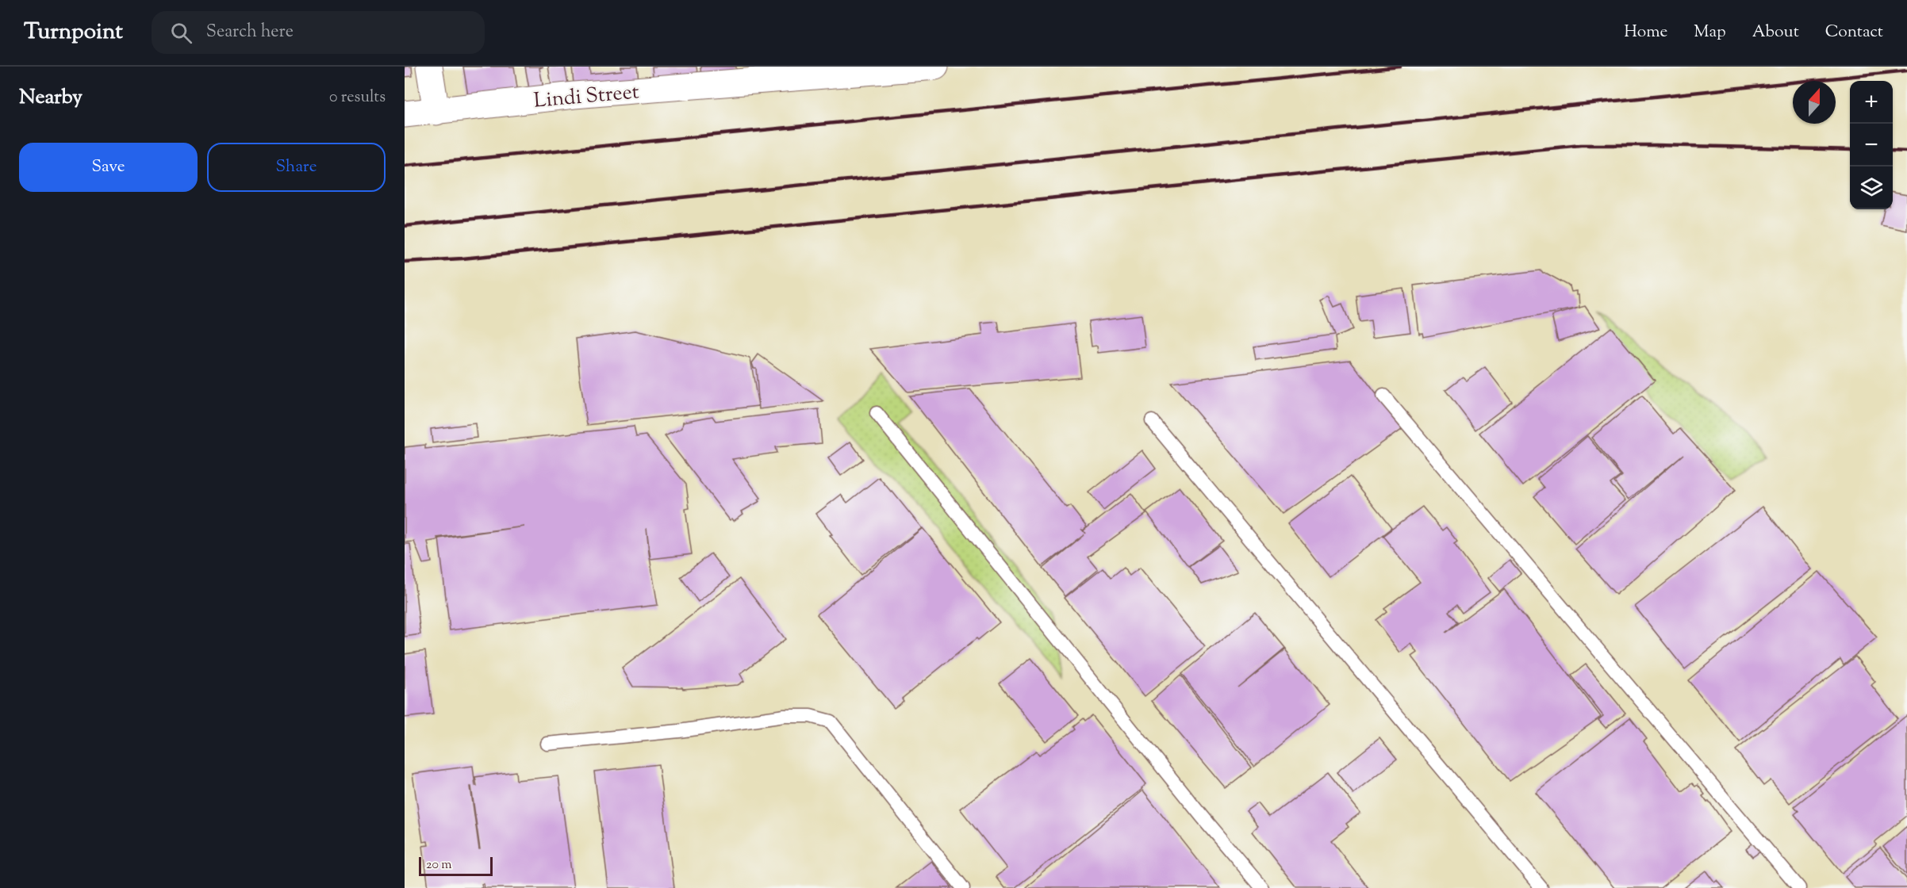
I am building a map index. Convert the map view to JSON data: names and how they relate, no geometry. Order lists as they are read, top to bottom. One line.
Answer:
{"streets":{"street":["Lindi Street"]},"scale_bar":"20 m","north":"top","page":{"header":"Turnpoint","search":"Search here","nav":["Home","Map","About","Contact"],"heading":["Nearby","0 results"],"map_buttons":["+","−"],"buttons":["Save","Share"],"scale":"20 m"}}
